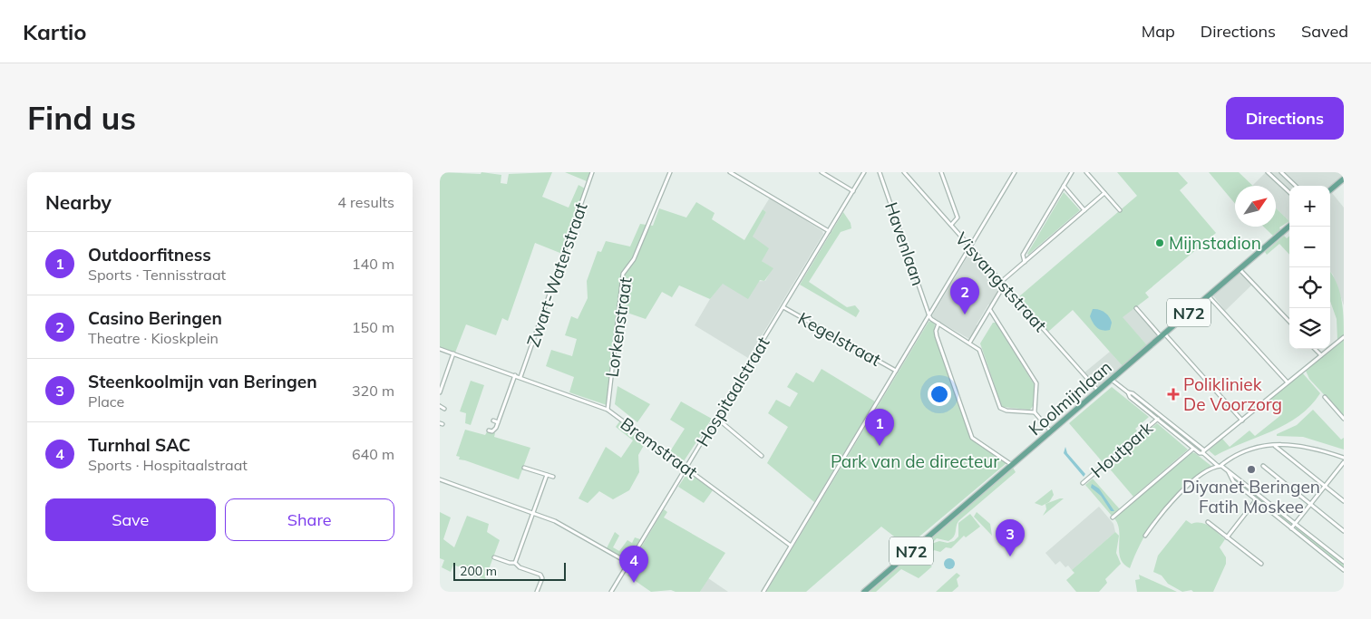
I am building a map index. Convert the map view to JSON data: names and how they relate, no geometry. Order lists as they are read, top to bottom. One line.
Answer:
{"streets":{"main road":["N72","Koolmijnlaan"],"street":["Havenlaan","Zwart-Waterstraat","Visvangststraat","Lorkenstraat","Kegelstraat","Hospitaalstraat","Bremstraat","Houtpark"]},"crossings":[["Zwart-Waterstraat","Bremstraat"],["Visvangststraat","Koolmijnlaan"],["Lorkenstraat","Bremstraat"],["Kegelstraat","Hospitaalstraat"],["Hospitaalstraat","Bremstraat"]],"parks":["Park van de directeur"],"places":{"other":["Mijnstadion","Diyanet Beringen Fatih Moskee"],"health":["Polikliniek De Voorzorg"]},"scale_bar":"200 m","north":"top right","page":{"header":"Kartio","nav":["Map","Directions","Saved"],"buttons":["Directions",["Save","Share"]],"title":"Find us","heading":["Nearby","4 results"],"map_buttons":["+","−"],"list":[{"mark":"1","name":"Outdoorfitness","note":"Sports · Tennisstraat","value":"140 m"},{"mark":"2","name":"Casino Beringen","note":"Theatre · Kioskplein","value":"150 m"},{"mark":"3","name":"Steenkoolmijn van Beringen","note":"Place","value":"320 m"},{"mark":"4","name":"Turnhal SAC","note":"Sports · Hospitaalstraat","value":"640 m"}],"pins":["2","1","3","4"],"scale":"200 m"}}
